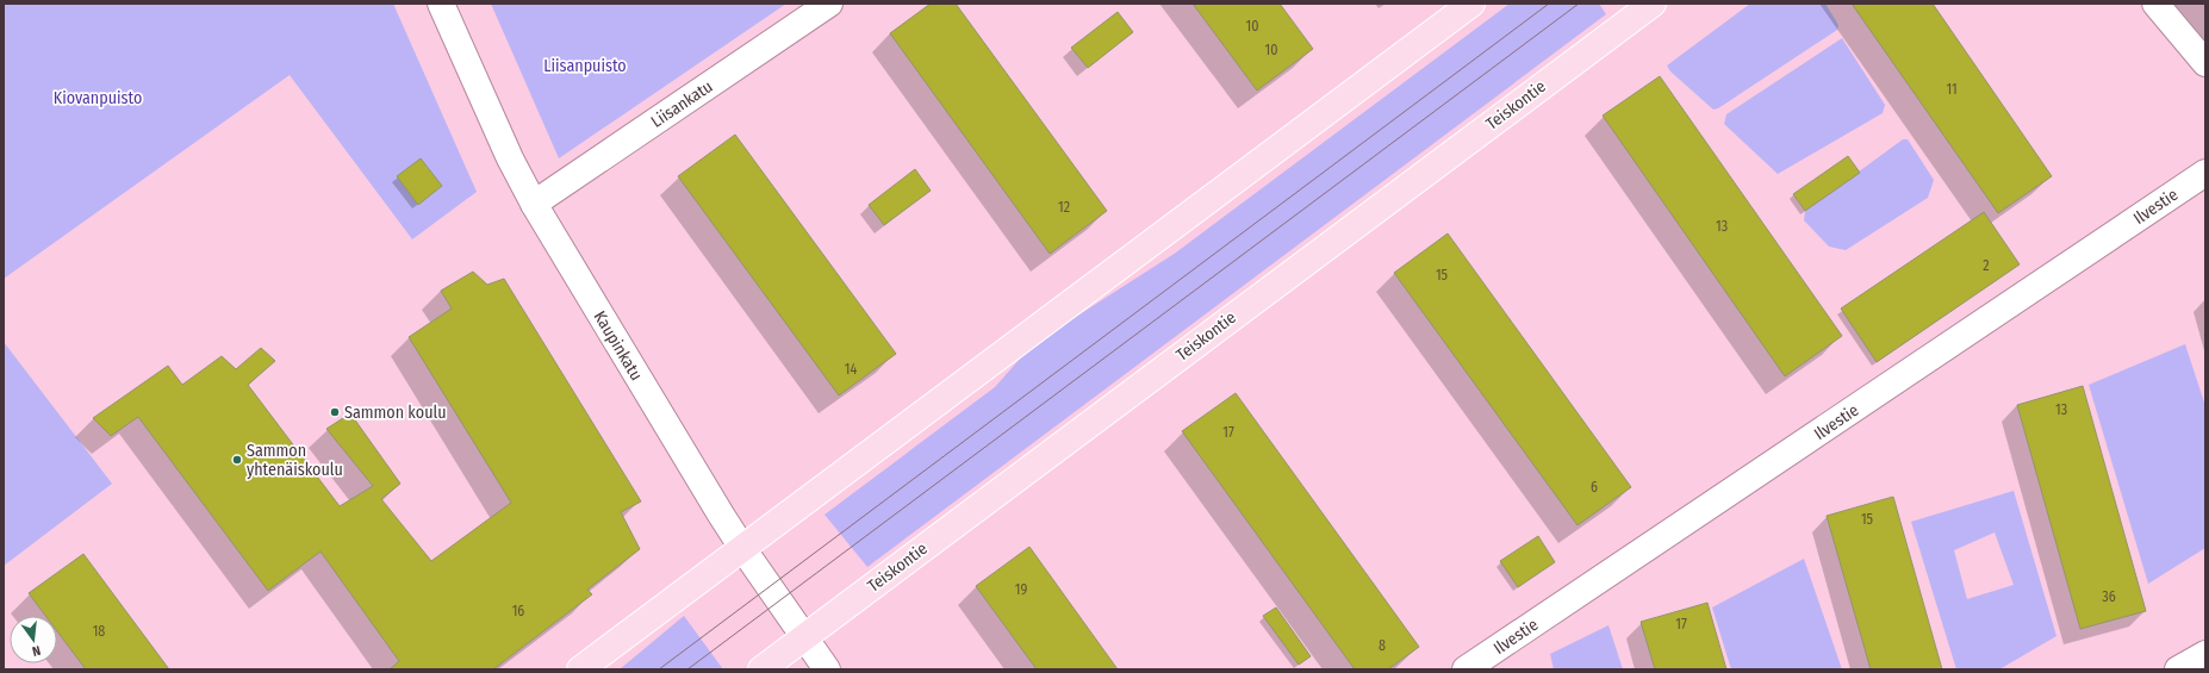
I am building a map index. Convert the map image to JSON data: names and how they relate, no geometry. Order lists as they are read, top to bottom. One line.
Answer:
{"streets":{"main road":["Teiskontie"],"street":["Liisankatu","Ilvestie","Kaupinkatu"]},"crossings":[["Liisankatu","Kaupinkatu"],["Teiskontie","Kaupinkatu"]],"parks":["Liisanpuisto","Kiovanpuisto"],"places":["Sammon koulu","Sammon yhtenäiskoulu"],"house_numbers":["10","10","11","12","13","2","15","14","13","17","6","15","19","36","16","17","18","8"],"north":"bottom"}
